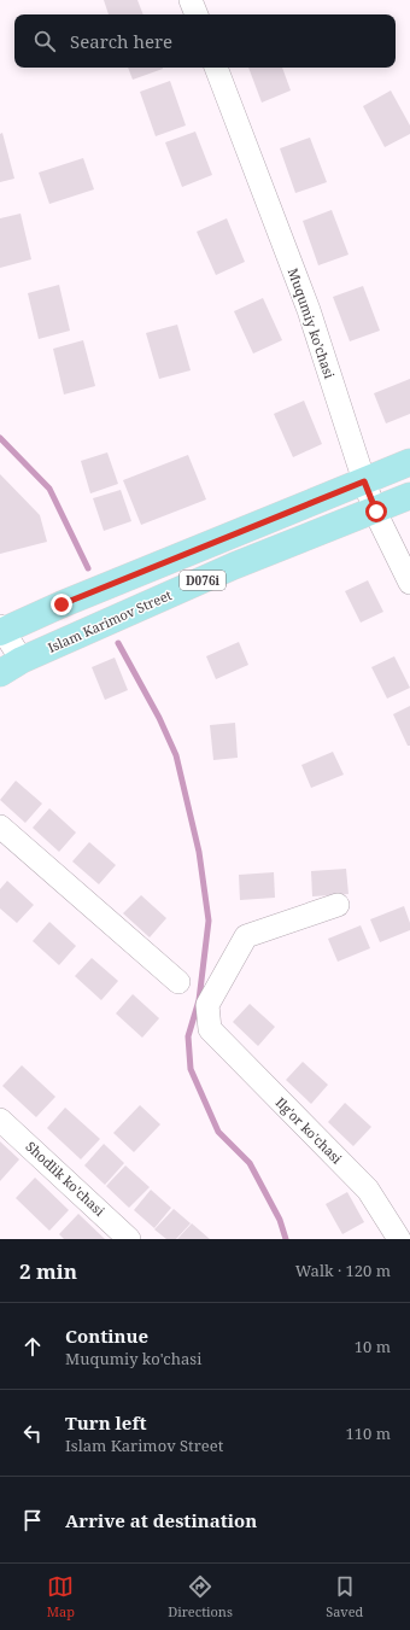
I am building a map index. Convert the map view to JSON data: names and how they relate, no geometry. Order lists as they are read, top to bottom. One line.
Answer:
{"streets":{"main road":["D076i","Islam Karimov Street"],"street":["Muqumiy ko'chasi","Ilg'or ko'chasi","Shodlik ko'chasi"]},"crossings":[["Muqumiy ko'chasi","D076i"],["Muqumiy ko'chasi","Islam Karimov Street"]],"page":{"search":"Search here","heading":["2 min","Walk · 120 m"],"list":[["Continue","Muqumiy ko'chasi","10 m"],["Turn left","Islam Karimov Street","110 m"],"Arrive at destination"],"nav":["Map","Directions","Saved"]}}
